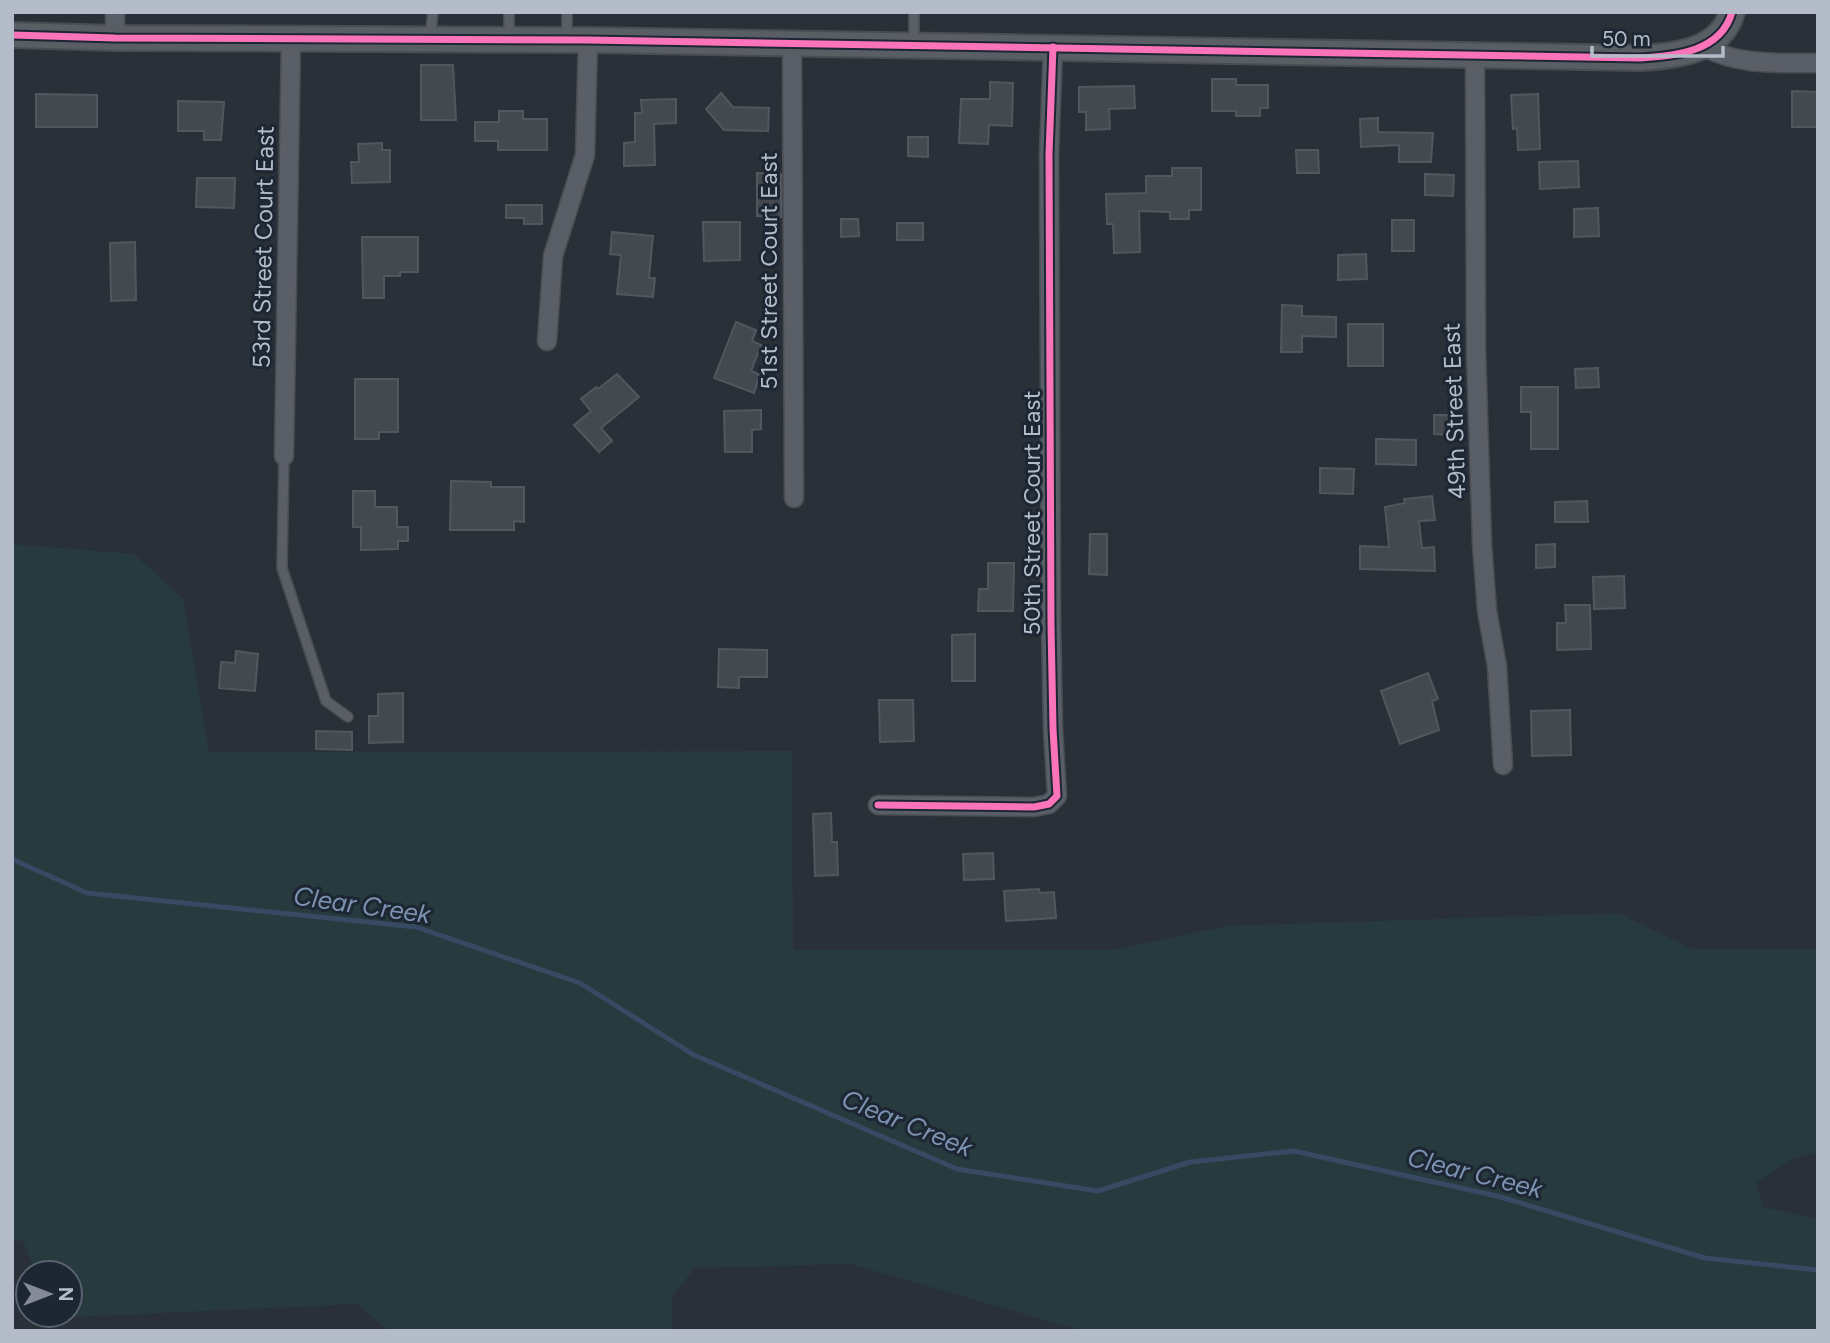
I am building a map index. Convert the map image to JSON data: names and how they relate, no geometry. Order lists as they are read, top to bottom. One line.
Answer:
{"streets":{"street":["53rd Street Court East","51st Street Court East","49th Street East","50th Street Court East"]},"water":["Clear Creek"],"scale_bar":"50 m","north":"right"}
